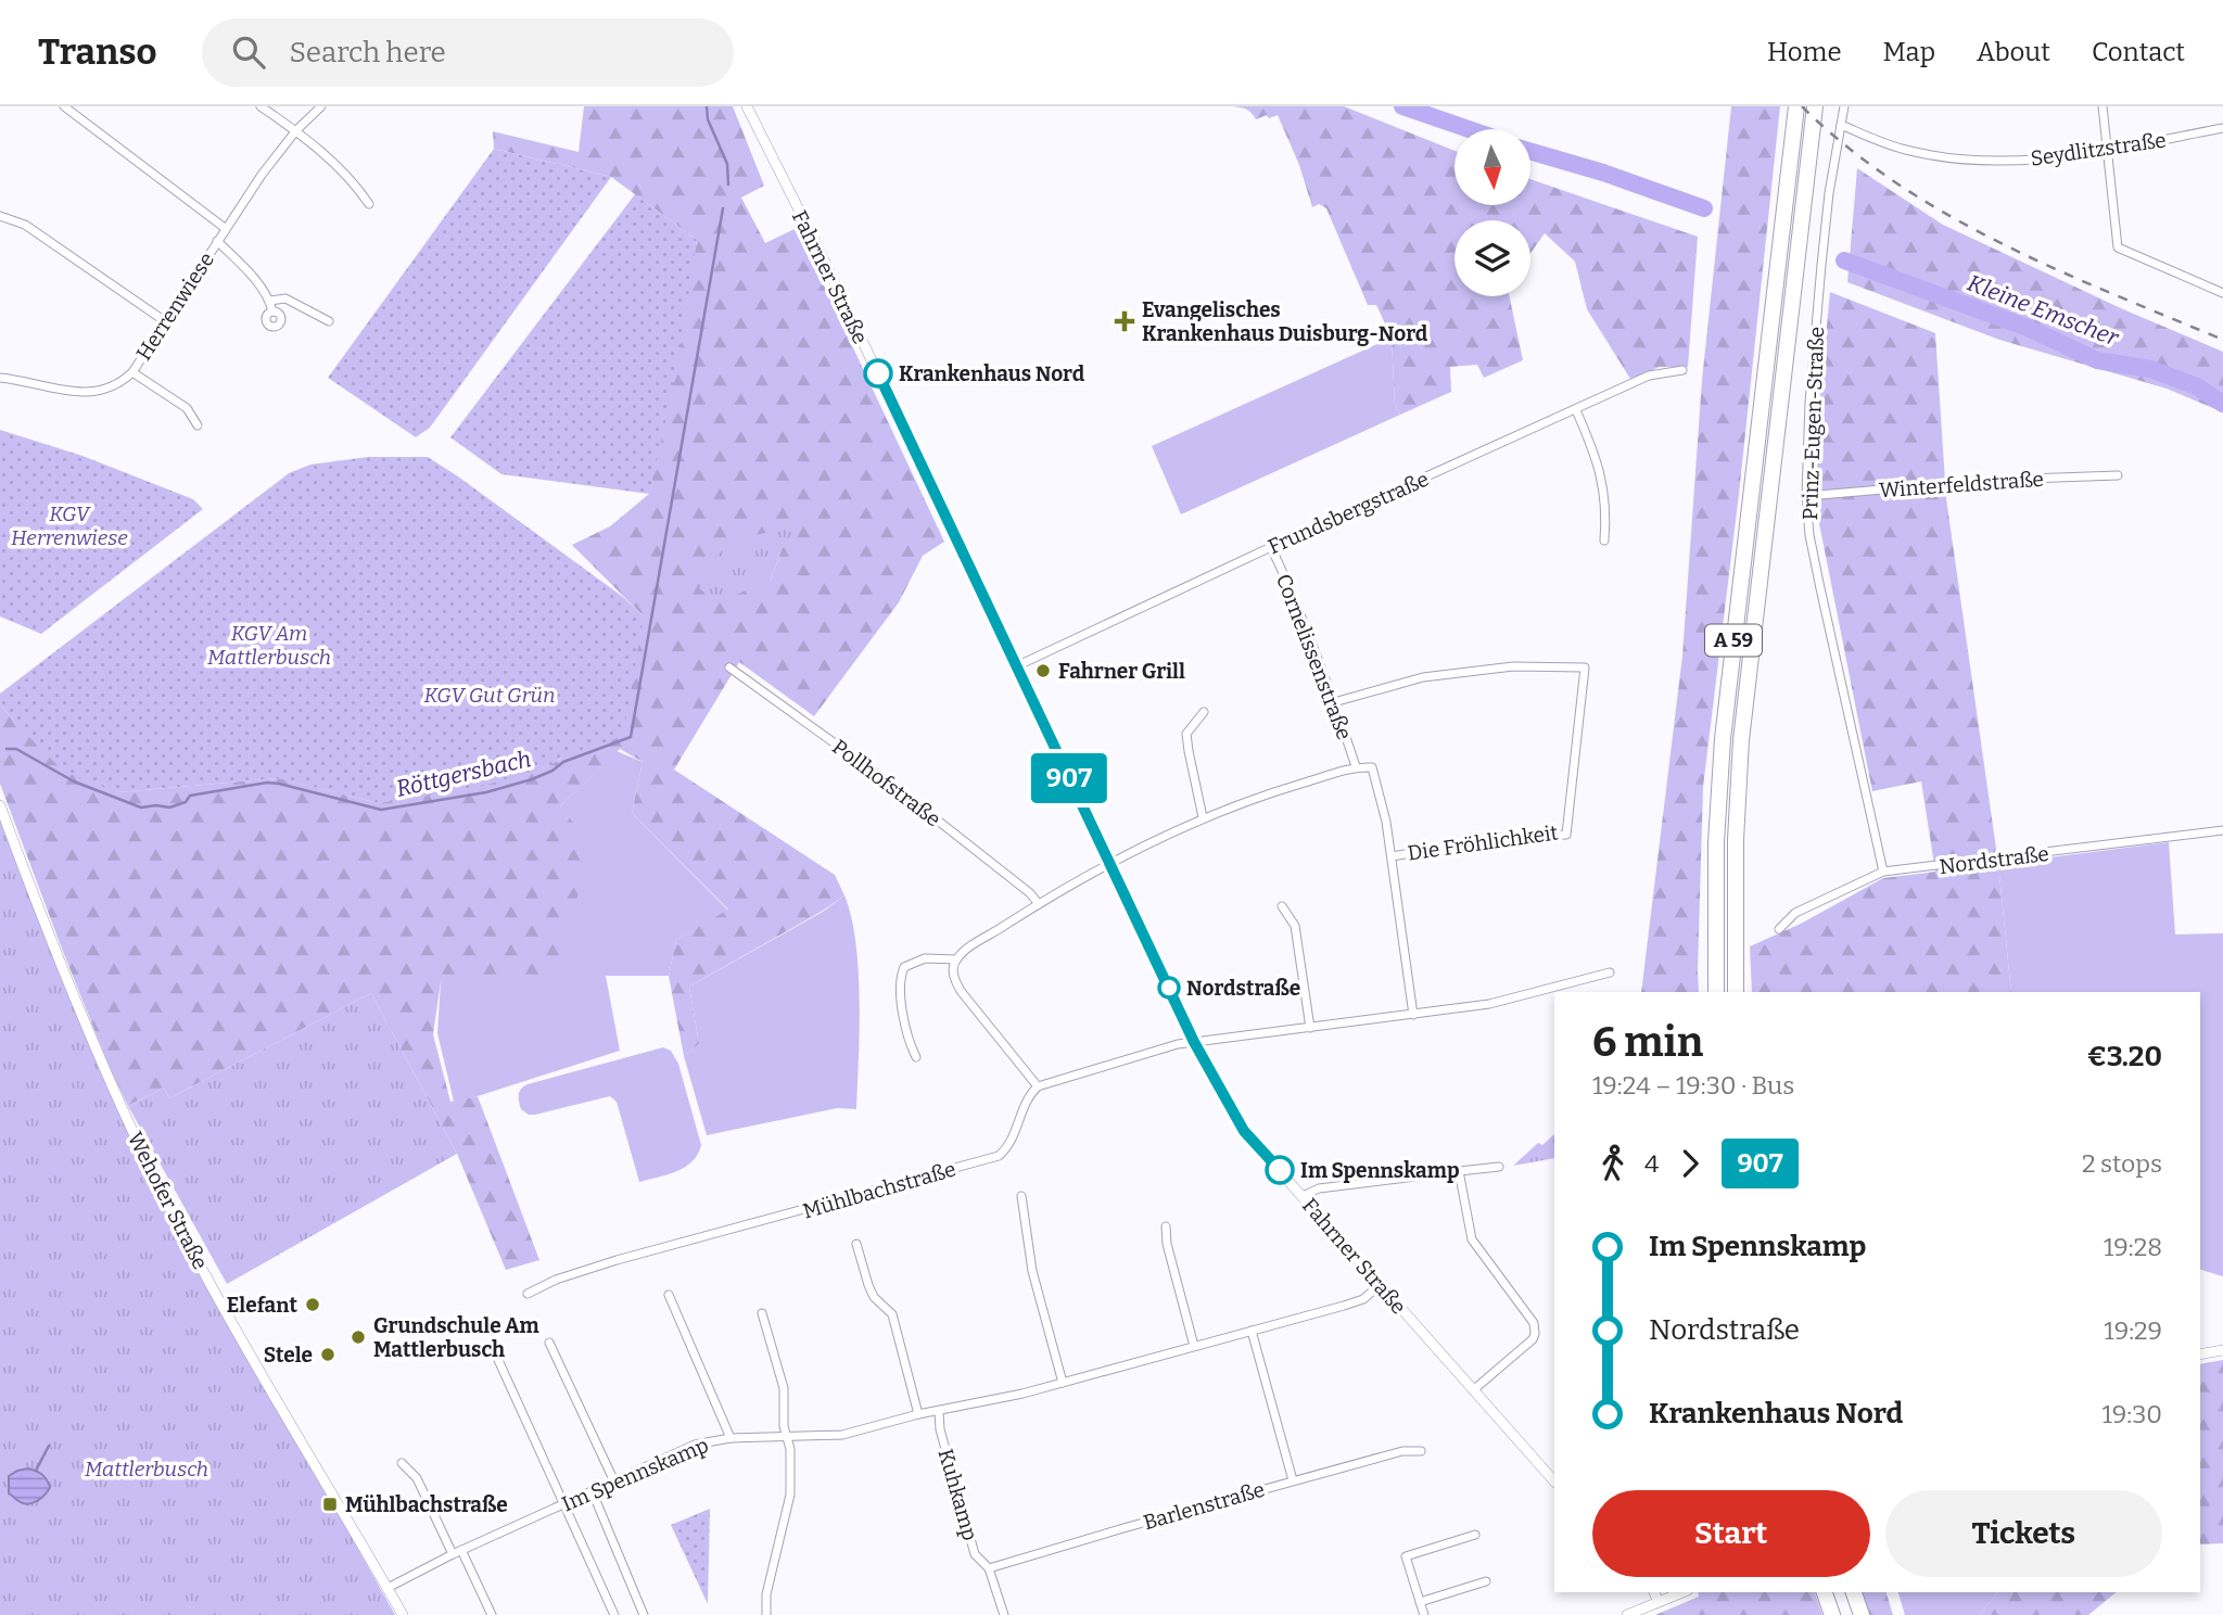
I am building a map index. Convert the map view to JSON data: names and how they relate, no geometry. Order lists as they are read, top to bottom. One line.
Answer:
{"streets":{"highway":["A 59"],"street":["Seydlitzstraße","Fahrner Straße","Herrenwiese","Prinz-Eugen-Straße","Winterfeldstraße","Frundsbergstraße","Cornelissenstraße","Pollhofstraße","Die Fröhlichkeit","Nordstraße","Mühlbachstraße","Wehofer Straße","Im Spennskamp","Kuhkamp","Barlenstraße"]},"crossings":[["Seydlitzstraße","Prinz-Eugen-Straße"],["Fahrner Straße","Frundsbergstraße"],["Fahrner Straße","Im Spennskamp"],["Prinz-Eugen-Straße","Winterfeldstraße"],["Prinz-Eugen-Straße","Nordstraße"],["Frundsbergstraße","Cornelissenstraße"],["Cornelissenstraße","Die Fröhlichkeit"],["Wehofer Straße","Im Spennskamp"],["Im Spennskamp","Kuhkamp"],["Kuhkamp","Barlenstraße"]],"water":["Kleine Emscher","Röttgersbach"],"parks":["KGV Herrenwiese","KGV Am Mattlerbusch","KGV Gut Grün","Mattlerbusch"],"places":{"health":["Evangelisches Krankenhaus Duisburg-Nord"],"other":["Krankenhaus Nord","Fahrner Grill","Nordstraße","Im Spennskamp","Elefant","Grundschule Am Mattlerbusch","Stele"],"transit":["Mühlbachstraße"]},"lines":["bus line 907"],"north":"bottom","page":{"header":"Transo","search":"Search here","nav":["Home","Map","About","Contact"],"on_map":"907","heading":["6 min","19:24 – 19:30 · Bus","€3.20"],"legs":["4","907","2 stops"],"list":[{"name":"Im Spennskamp","value":"19:28"},{"name":"Nordstraße","value":"19:29"},{"name":"Krankenhaus Nord","value":"19:30"}],"buttons":["Start","Tickets"]}}
